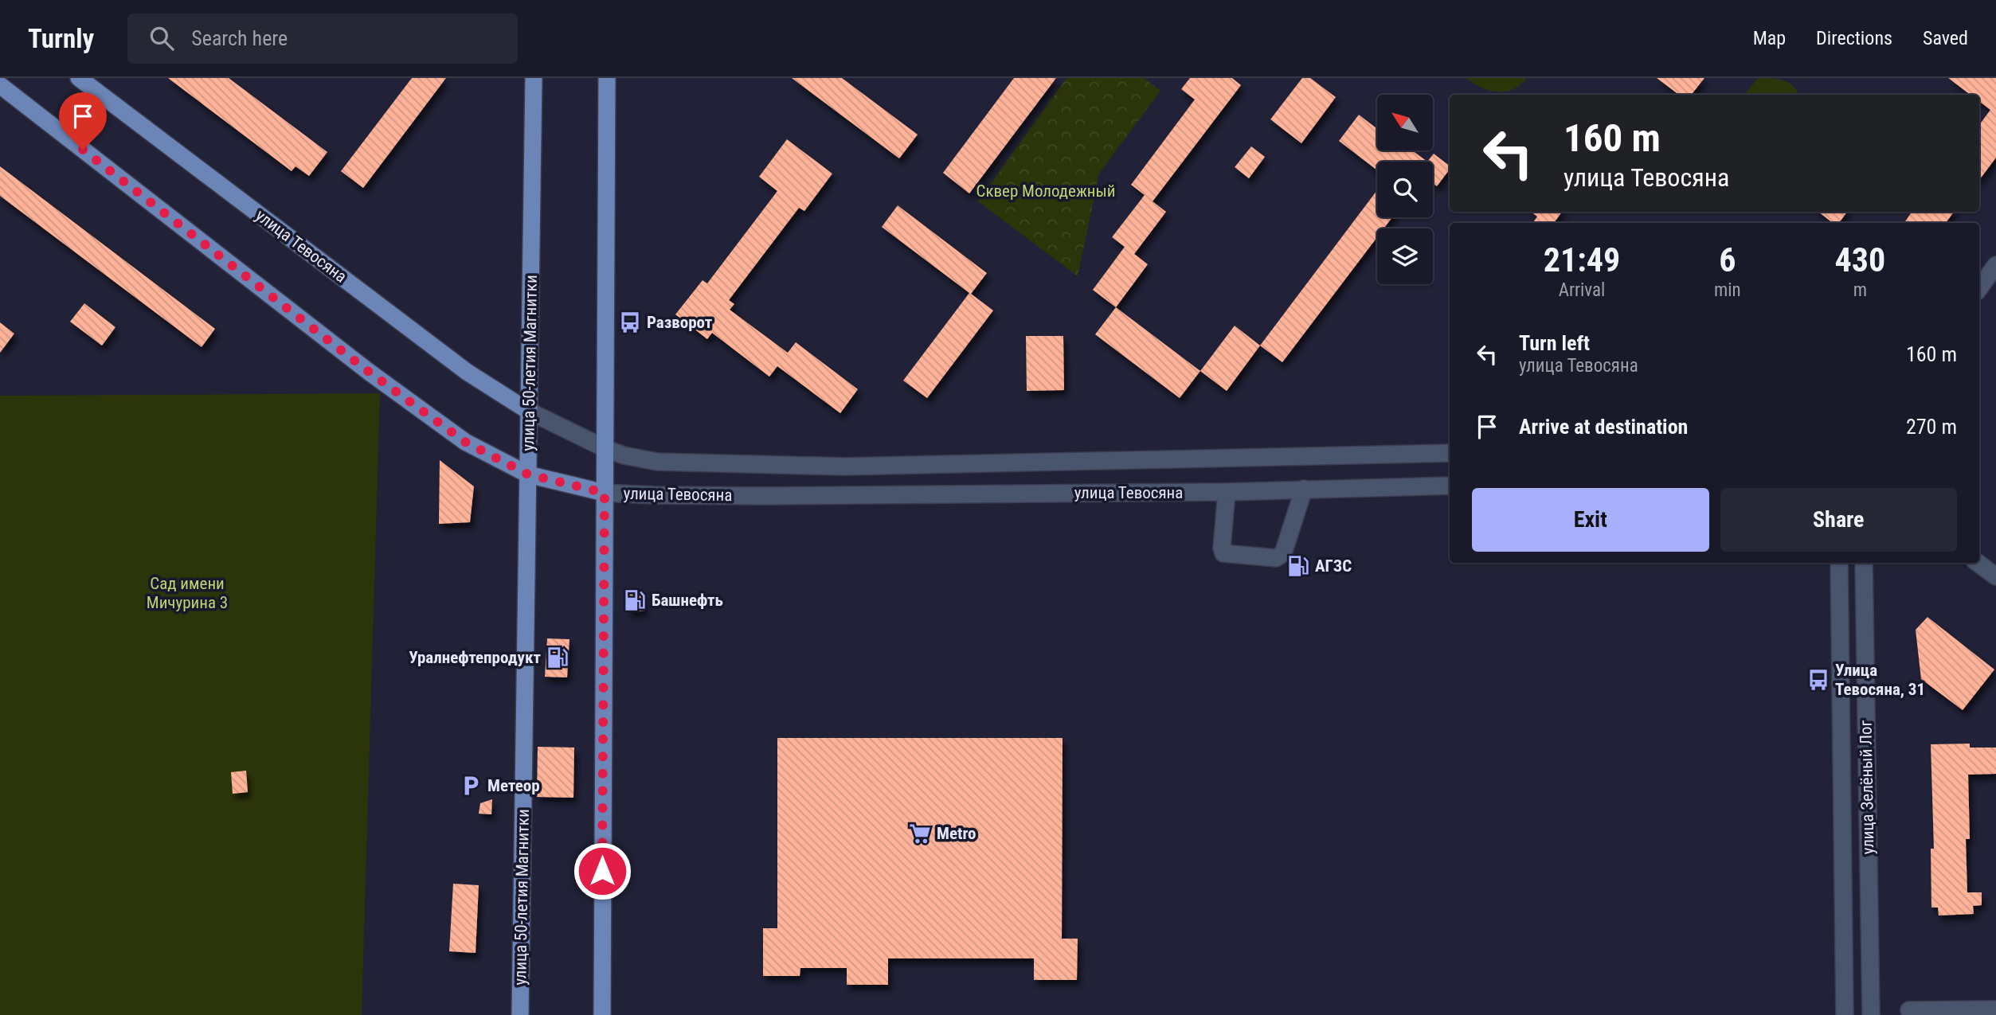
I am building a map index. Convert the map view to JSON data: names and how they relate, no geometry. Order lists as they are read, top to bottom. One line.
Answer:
{"streets":{"main road":["улица Тевосяна","улица 50-летия Магнитки"],"street":["улица Зелёный Лог"]},"crossings":[["улица Тевосяна","улица 50-летия Магнитки"]],"parks":["Сквер Молодежный","Сад имени Мичурина 3"],"places":{"bus stop":["Разворот","Улица Тевосяна, 31"],"fuel station":["АГЗС","Башнефть","Уралнефтепродукт"],"parking":["Метеор"],"supermarket":["Metro"]},"north":"top left","page":{"header":"Turnly","search":"Search here","nav":["Map","Directions","Saved"],"turn":["160 m","улица Тевосяна"],"eta":["21:49","Arrival","6","min","430","m"],"list":[{"name":"Turn left","note":"улица Тевосяна","value":"160 m"},{"name":"Arrive at destination","value":"270 m"}],"buttons":["Exit","Share"]}}
